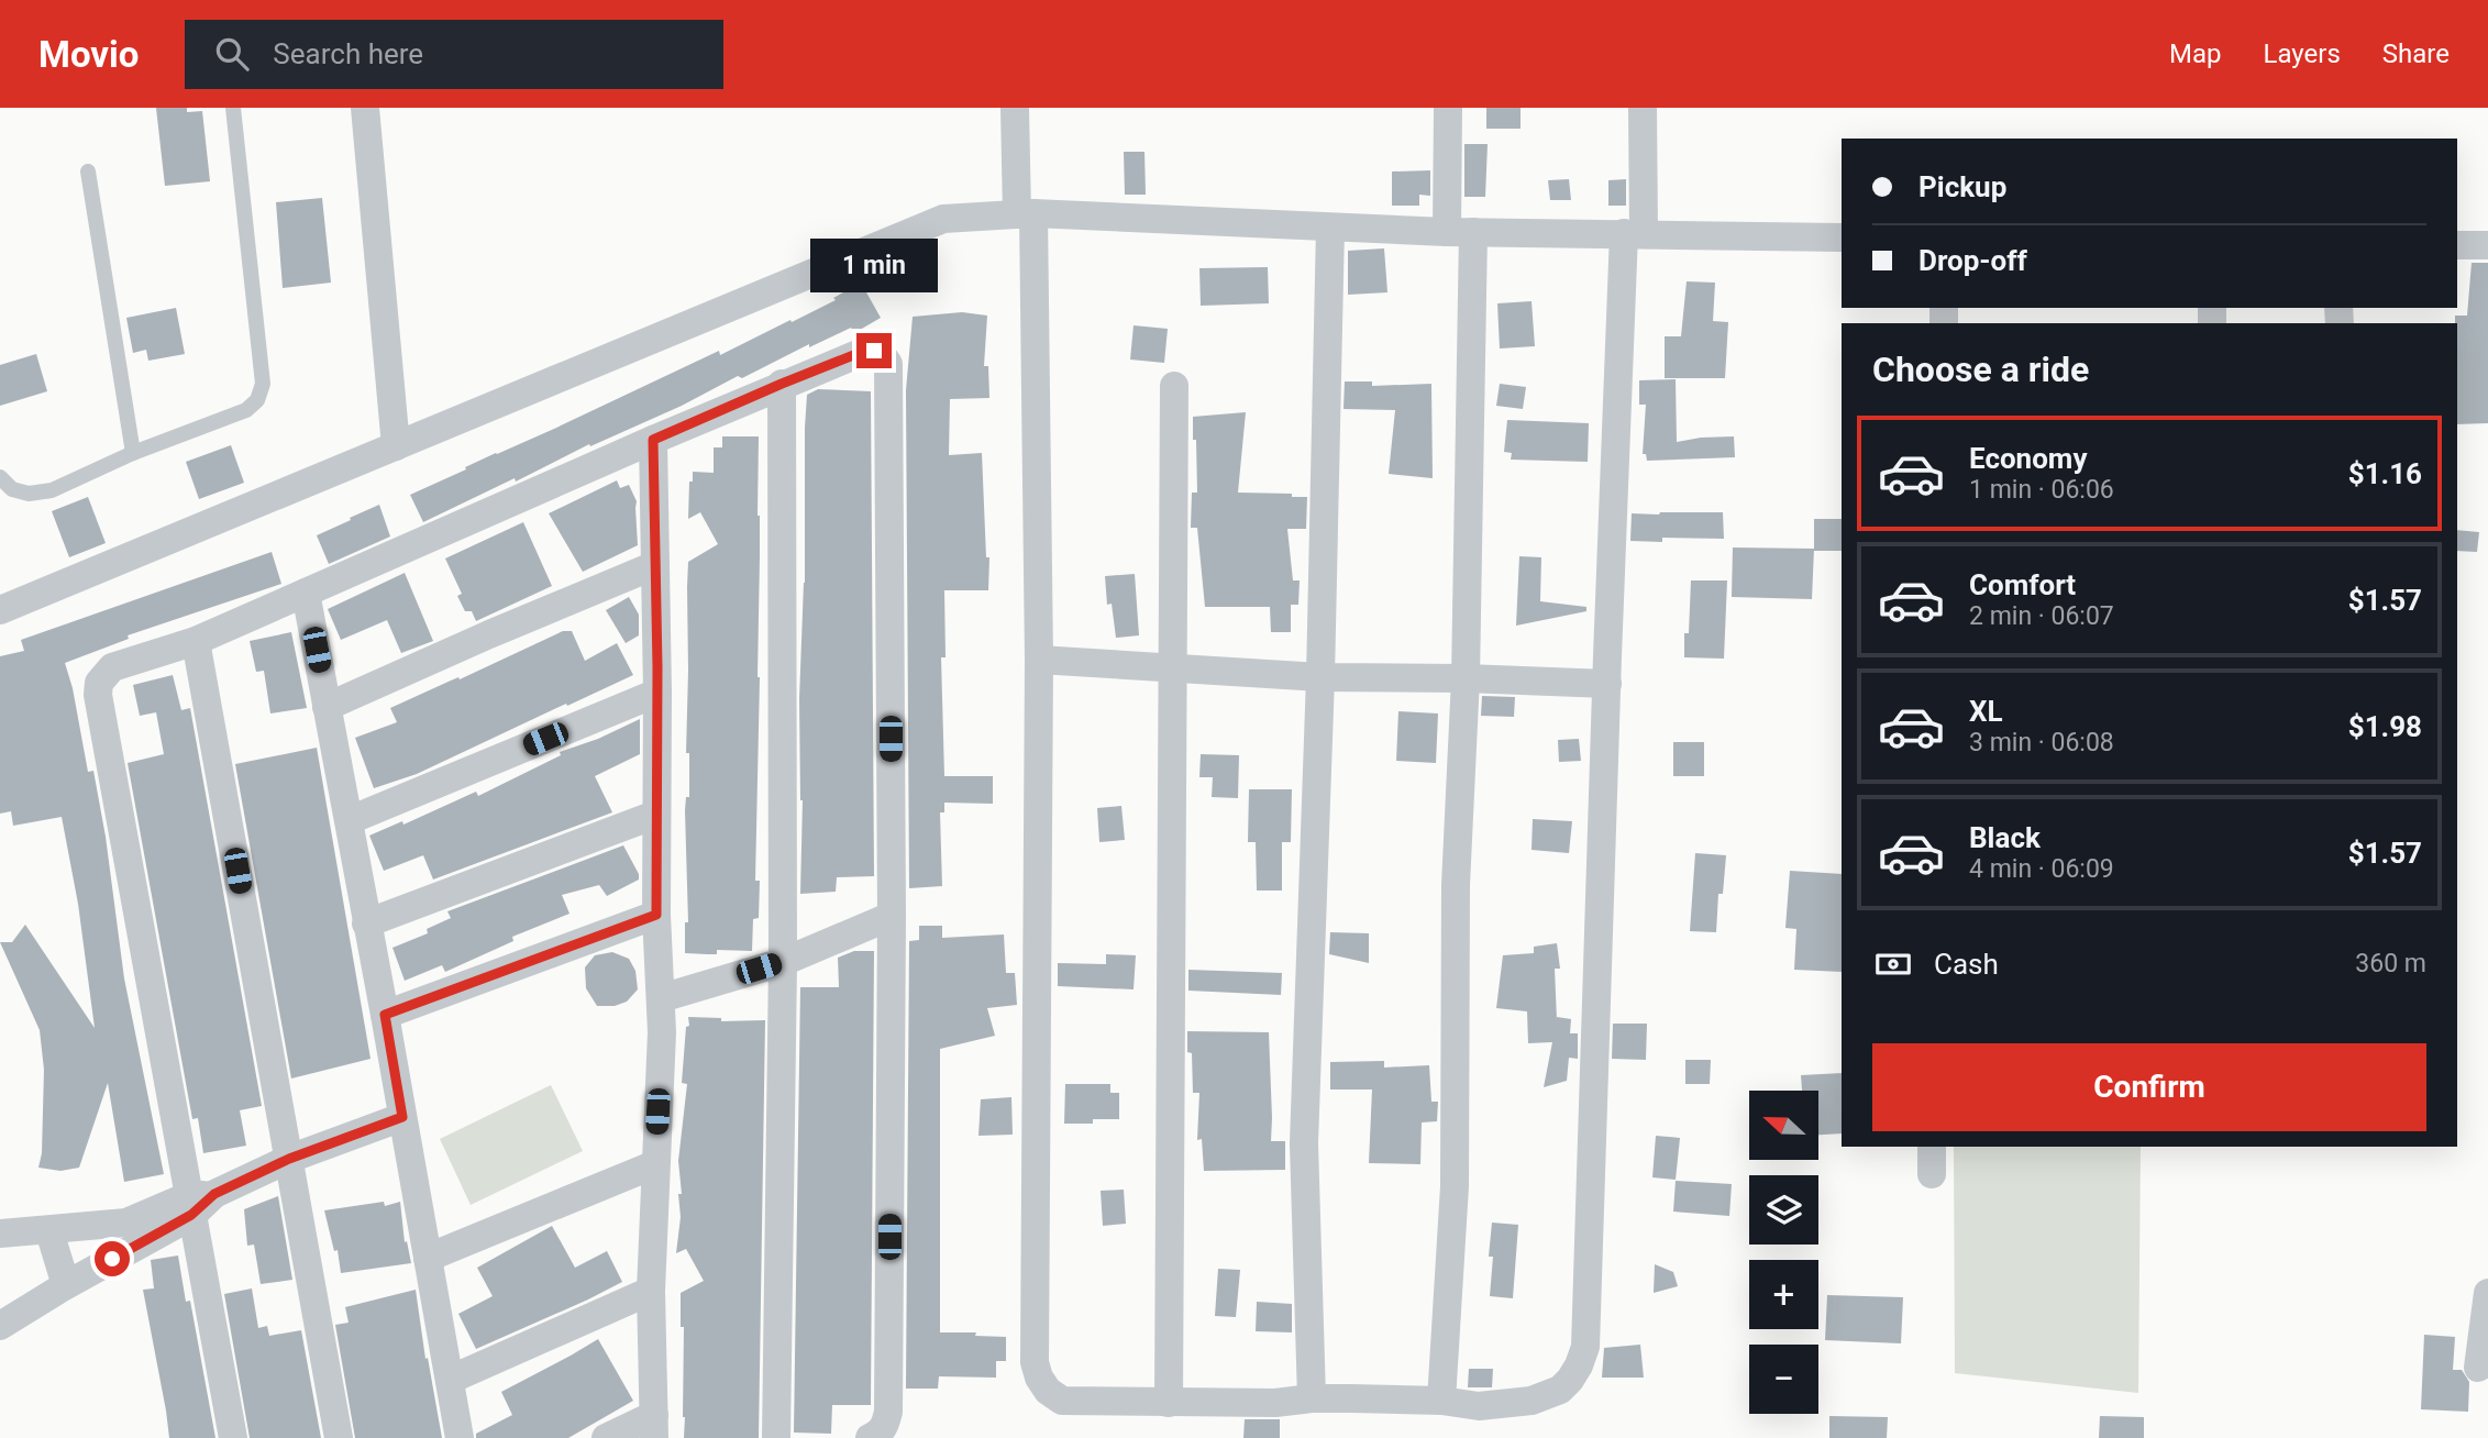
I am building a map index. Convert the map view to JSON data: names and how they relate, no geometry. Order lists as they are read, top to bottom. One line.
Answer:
{"north":"left","page":{"header":"Movio","search":"Search here","nav":["Map","Layers","Share"],"banner":["Pickup","Drop-off"],"bubble":"1 min","heading":"Choose a ride","list":[{"name":"Economy","note":"1 min · 06:06","value":"$1.16"},{"name":"Comfort","note":"2 min · 06:07","value":"$1.57"},{"name":"XL","note":"3 min · 06:08","value":"$1.98"},{"name":"Black","note":"4 min · 06:09","value":"$1.57"}],"pay":["Cash","360 m"],"buttons":"Confirm","map_buttons":["+","−"]}}
